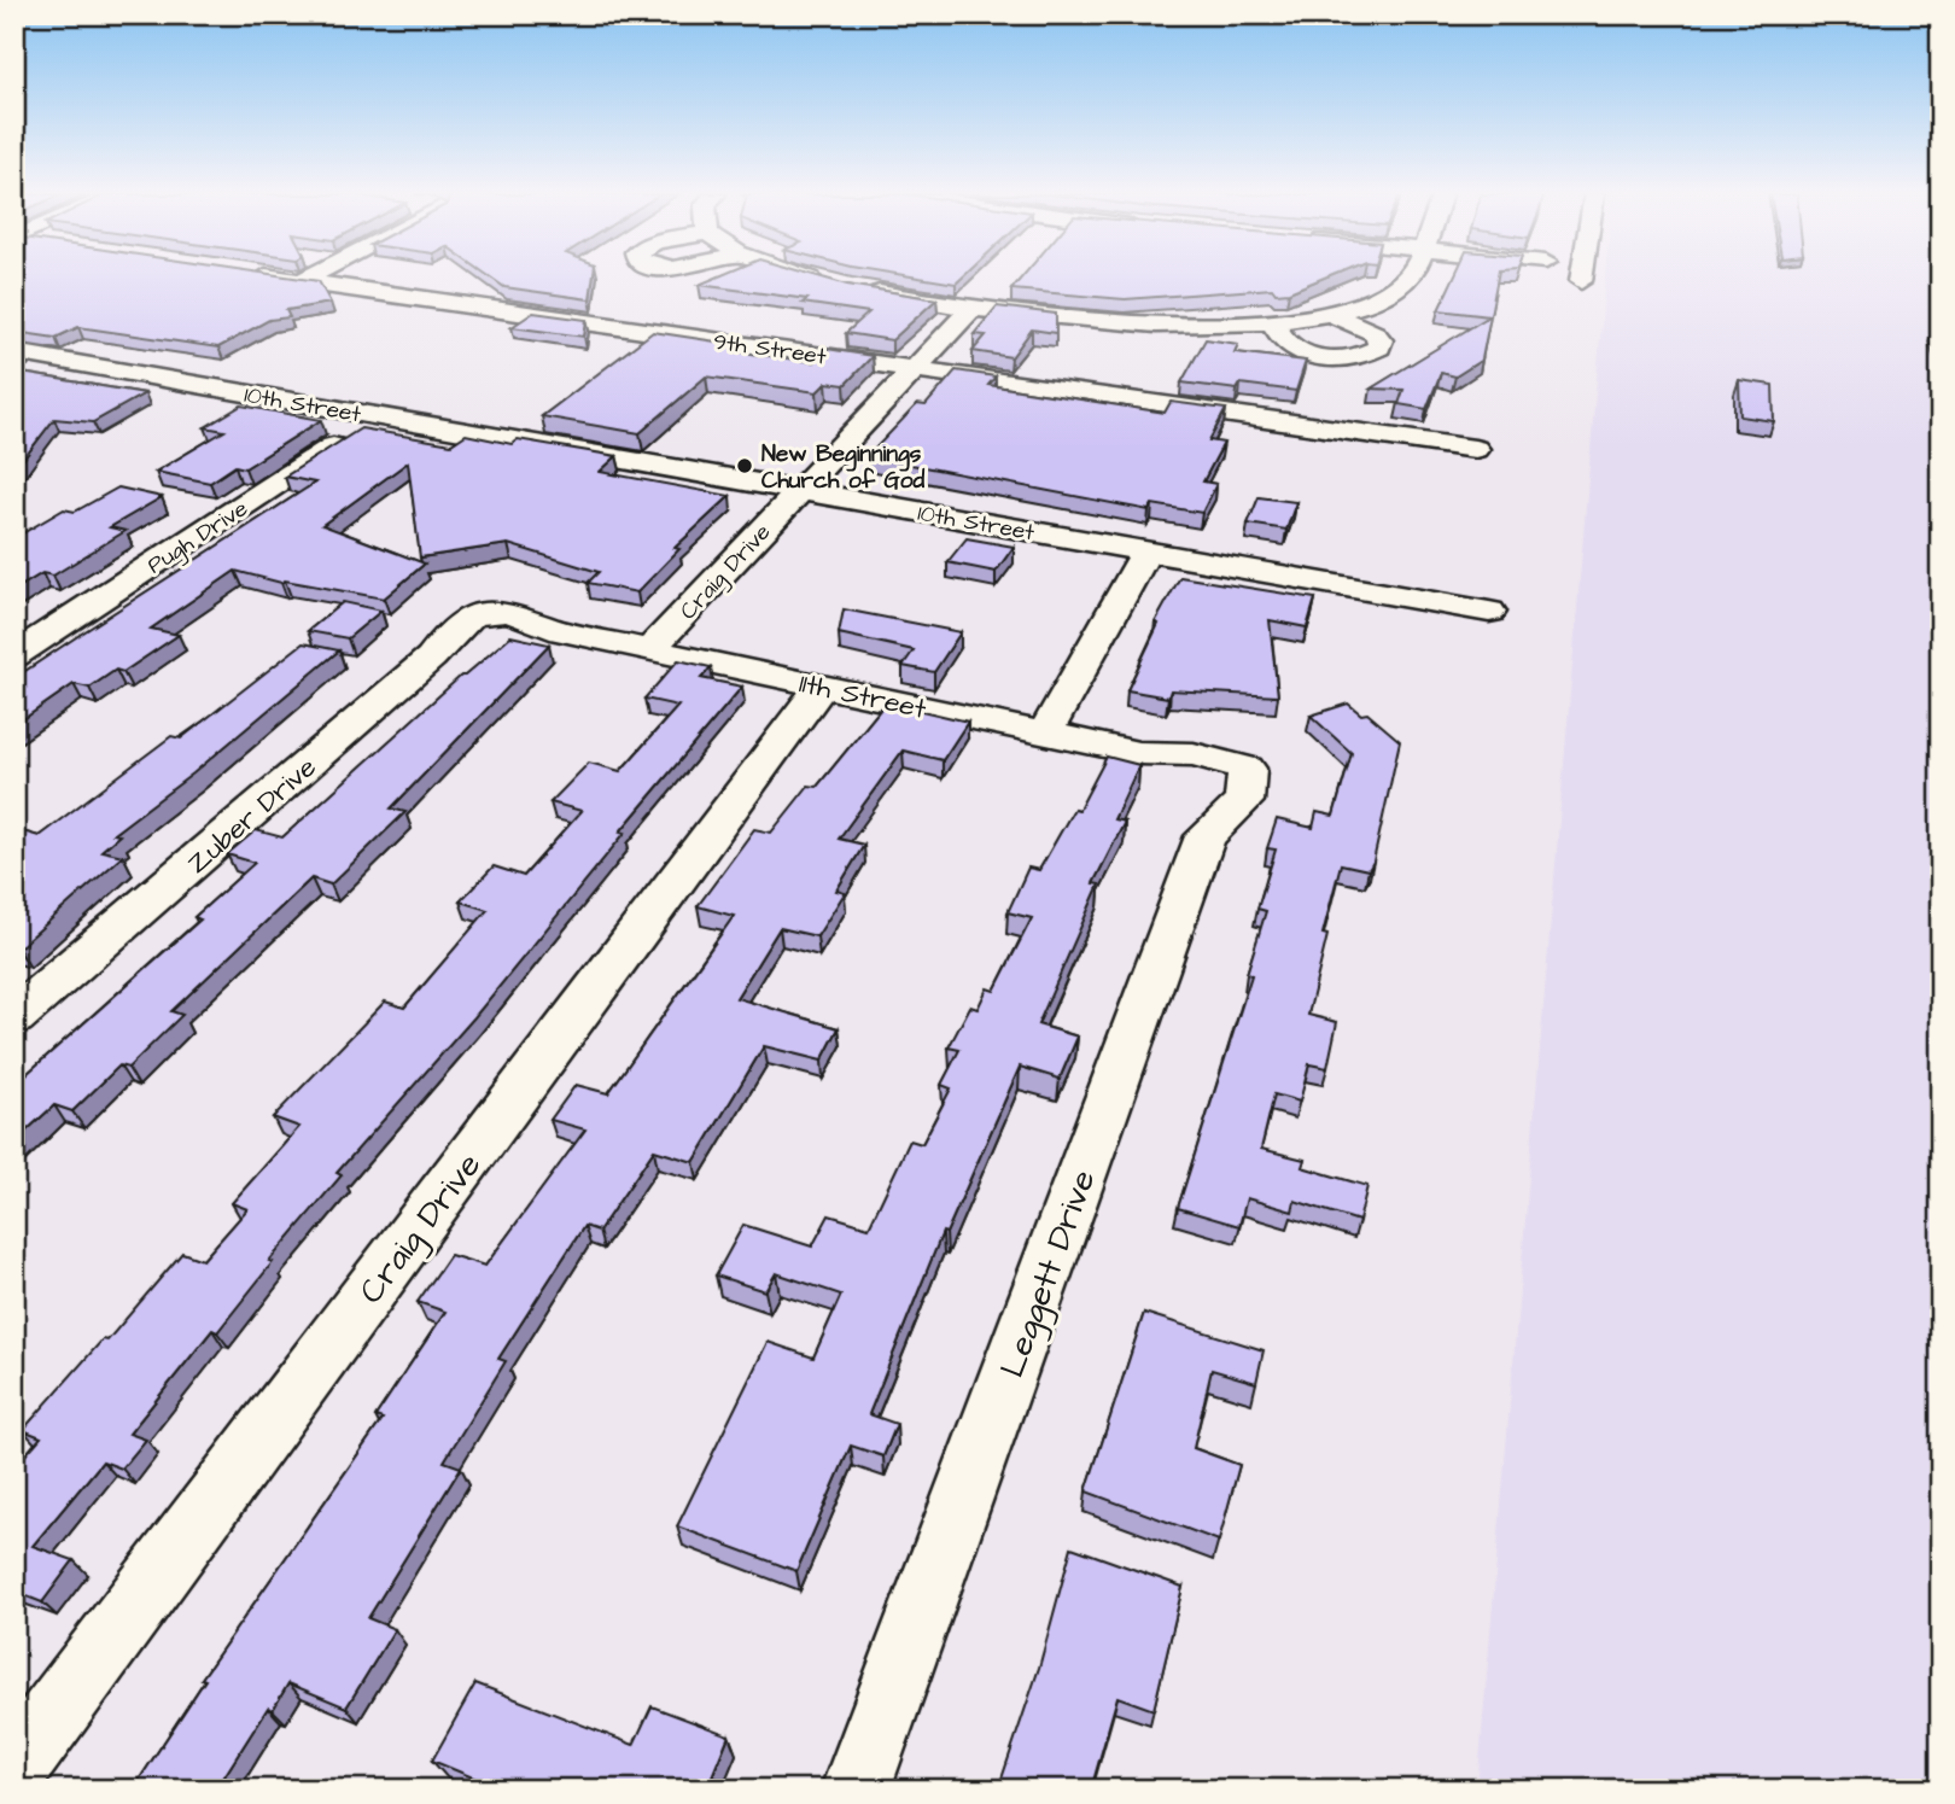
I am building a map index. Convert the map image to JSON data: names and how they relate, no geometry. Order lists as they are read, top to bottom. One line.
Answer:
{"streets":{"street":["9th Street","10th Street","Pugh Drive","Craig Drive","11th Street","Zuber Drive","Leggett Drive"]},"crossings":[["9th Street","Craig Drive"],["10th Street","Pugh Drive"],["10th Street","Craig Drive"],["Craig Drive","11th Street"],["11th Street","Zuber Drive"],["11th Street","Leggett Drive"]],"places":["New Beginnings Church of God"]}
